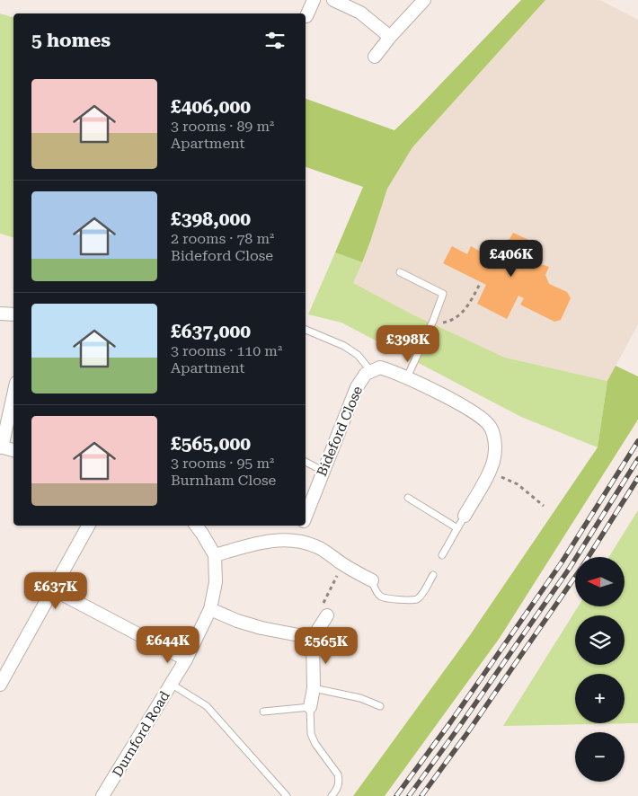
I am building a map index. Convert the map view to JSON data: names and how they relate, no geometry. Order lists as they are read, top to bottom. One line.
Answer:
{"streets":{"street":["Bideford Close","Durnford Road"]},"north":"left","page":{"heading":"5 homes","list":[{"name":"£406,000","note":"3 rooms · 89 m² · Apartment"},{"name":"£398,000","note":"2 rooms · 78 m² · Bideford Close"},{"name":"£637,000","note":"3 rooms · 110 m² · Apartment"},{"name":"£565,000","note":"3 rooms · 95 m² · Burnham Close"}],"price":["£406K","£398K","£637K","£644K","£565K"],"map_buttons":["+","−"]}}
